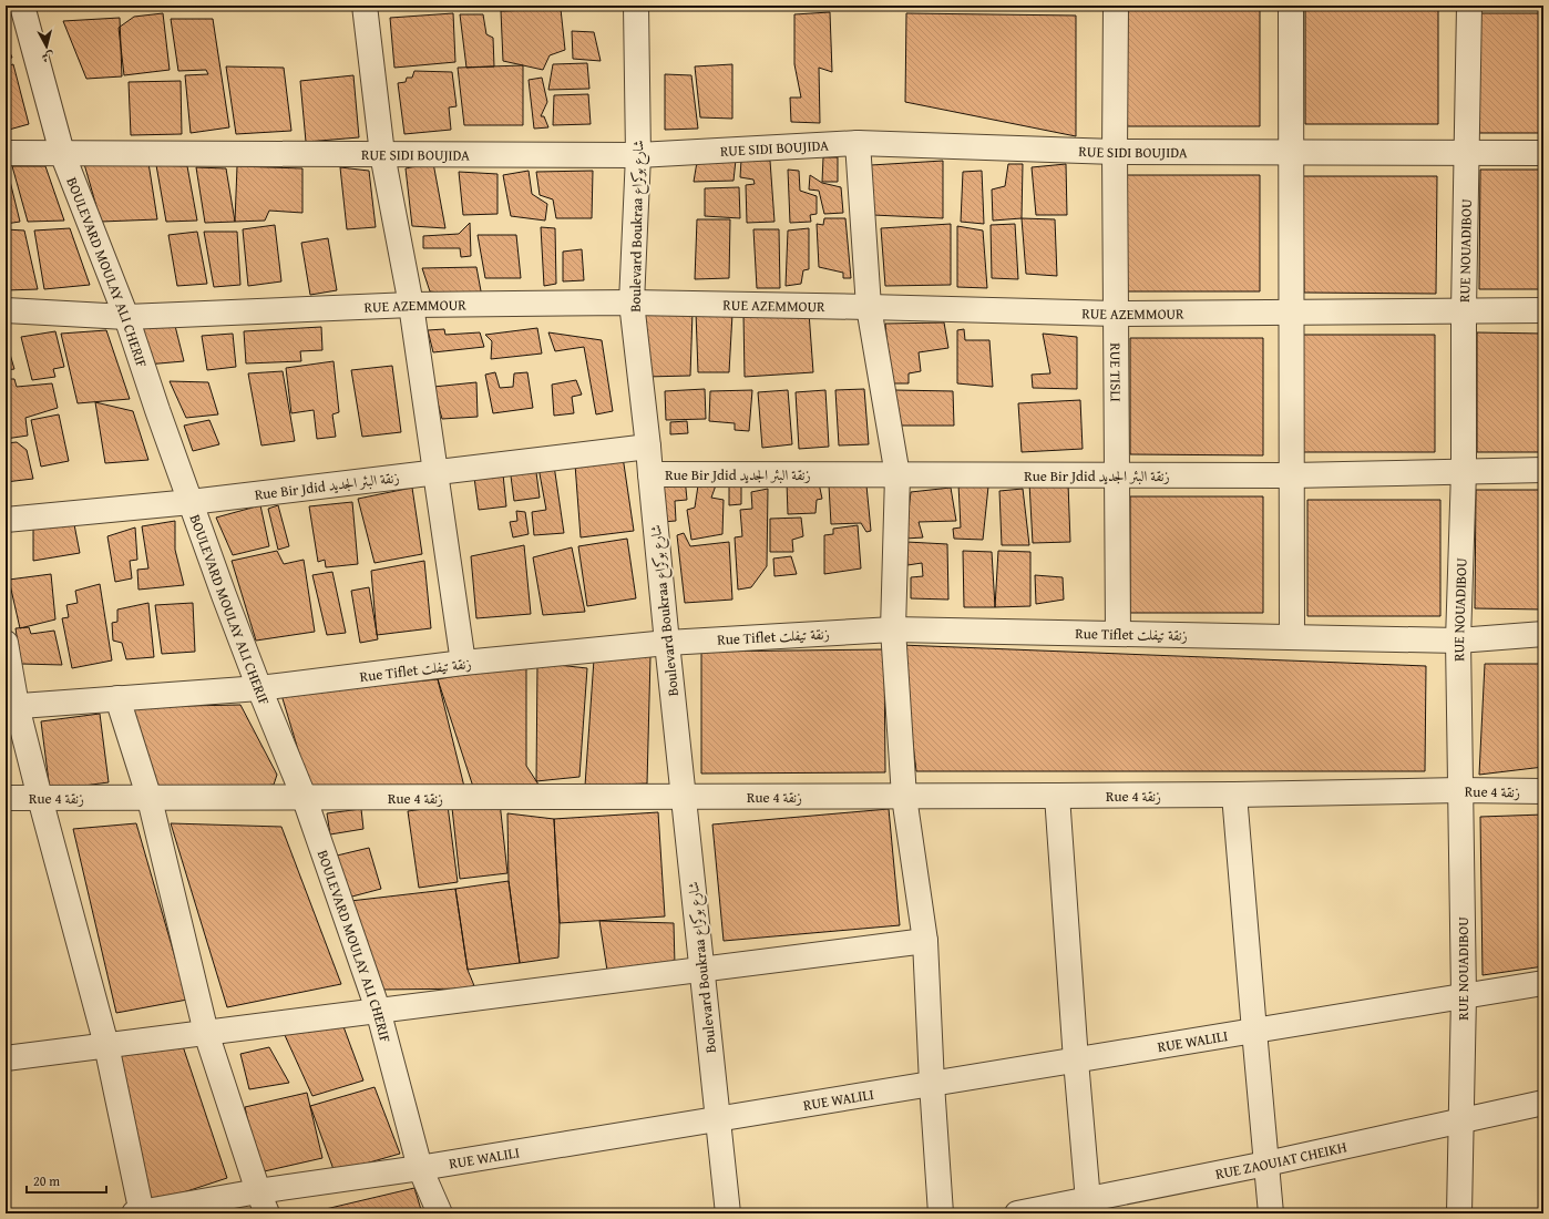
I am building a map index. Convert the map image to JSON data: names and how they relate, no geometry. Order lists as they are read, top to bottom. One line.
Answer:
{"streets":{"street":["RUE SIDI BOUJIDA","Boulevard Boukraa شارع بوكراع","RUE NOUADIBOU","BOULEVARD MOULAY ALI CHERIF","RUE AZEMMOUR","RUE TISLI","Rue Bir Jdid زنقة البئر الجديد","Rue Tiflet زنقة تيفلت","Rue 4 زنقة","RUE WALILI","RUE ZAOUIAT CHEIKH"]},"crossings":[["RUE SIDI BOUJIDA","Boulevard Boukraa شارع بوكراع"],["RUE SIDI BOUJIDA","RUE NOUADIBOU"],["RUE SIDI BOUJIDA","BOULEVARD MOULAY ALI CHERIF"],["RUE SIDI BOUJIDA","RUE TISLI"],["Boulevard Boukraa شارع بوكراع","RUE AZEMMOUR"],["Boulevard Boukraa شارع بوكراع","Rue Bir Jdid زنقة البئر الجديد"],["Boulevard Boukraa شارع بوكراع","Rue Tiflet زنقة تيفلت"],["Boulevard Boukraa شارع بوكراع","Rue 4 زنقة"],["Boulevard Boukraa شارع بوكراع","RUE WALILI"],["RUE NOUADIBOU","RUE AZEMMOUR"],["RUE NOUADIBOU","Rue Bir Jdid زنقة البئر الجديد"],["RUE NOUADIBOU","Rue Tiflet زنقة تيفلت"],["RUE NOUADIBOU","Rue 4 زنقة"],["RUE NOUADIBOU","RUE WALILI"],["RUE NOUADIBOU","RUE ZAOUIAT CHEIKH"],["BOULEVARD MOULAY ALI CHERIF","RUE AZEMMOUR"],["BOULEVARD MOULAY ALI CHERIF","Rue Bir Jdid زنقة البئر الجديد"],["BOULEVARD MOULAY ALI CHERIF","Rue Tiflet زنقة تيفلت"],["BOULEVARD MOULAY ALI CHERIF","Rue 4 زنقة"],["BOULEVARD MOULAY ALI CHERIF","RUE WALILI"],["RUE AZEMMOUR","RUE TISLI"],["RUE TISLI","Rue Bir Jdid زنقة البئر الجديد"],["RUE TISLI","Rue Tiflet زنقة تيفلت"]],"scale_bar":"20 m","north":"bottom"}
